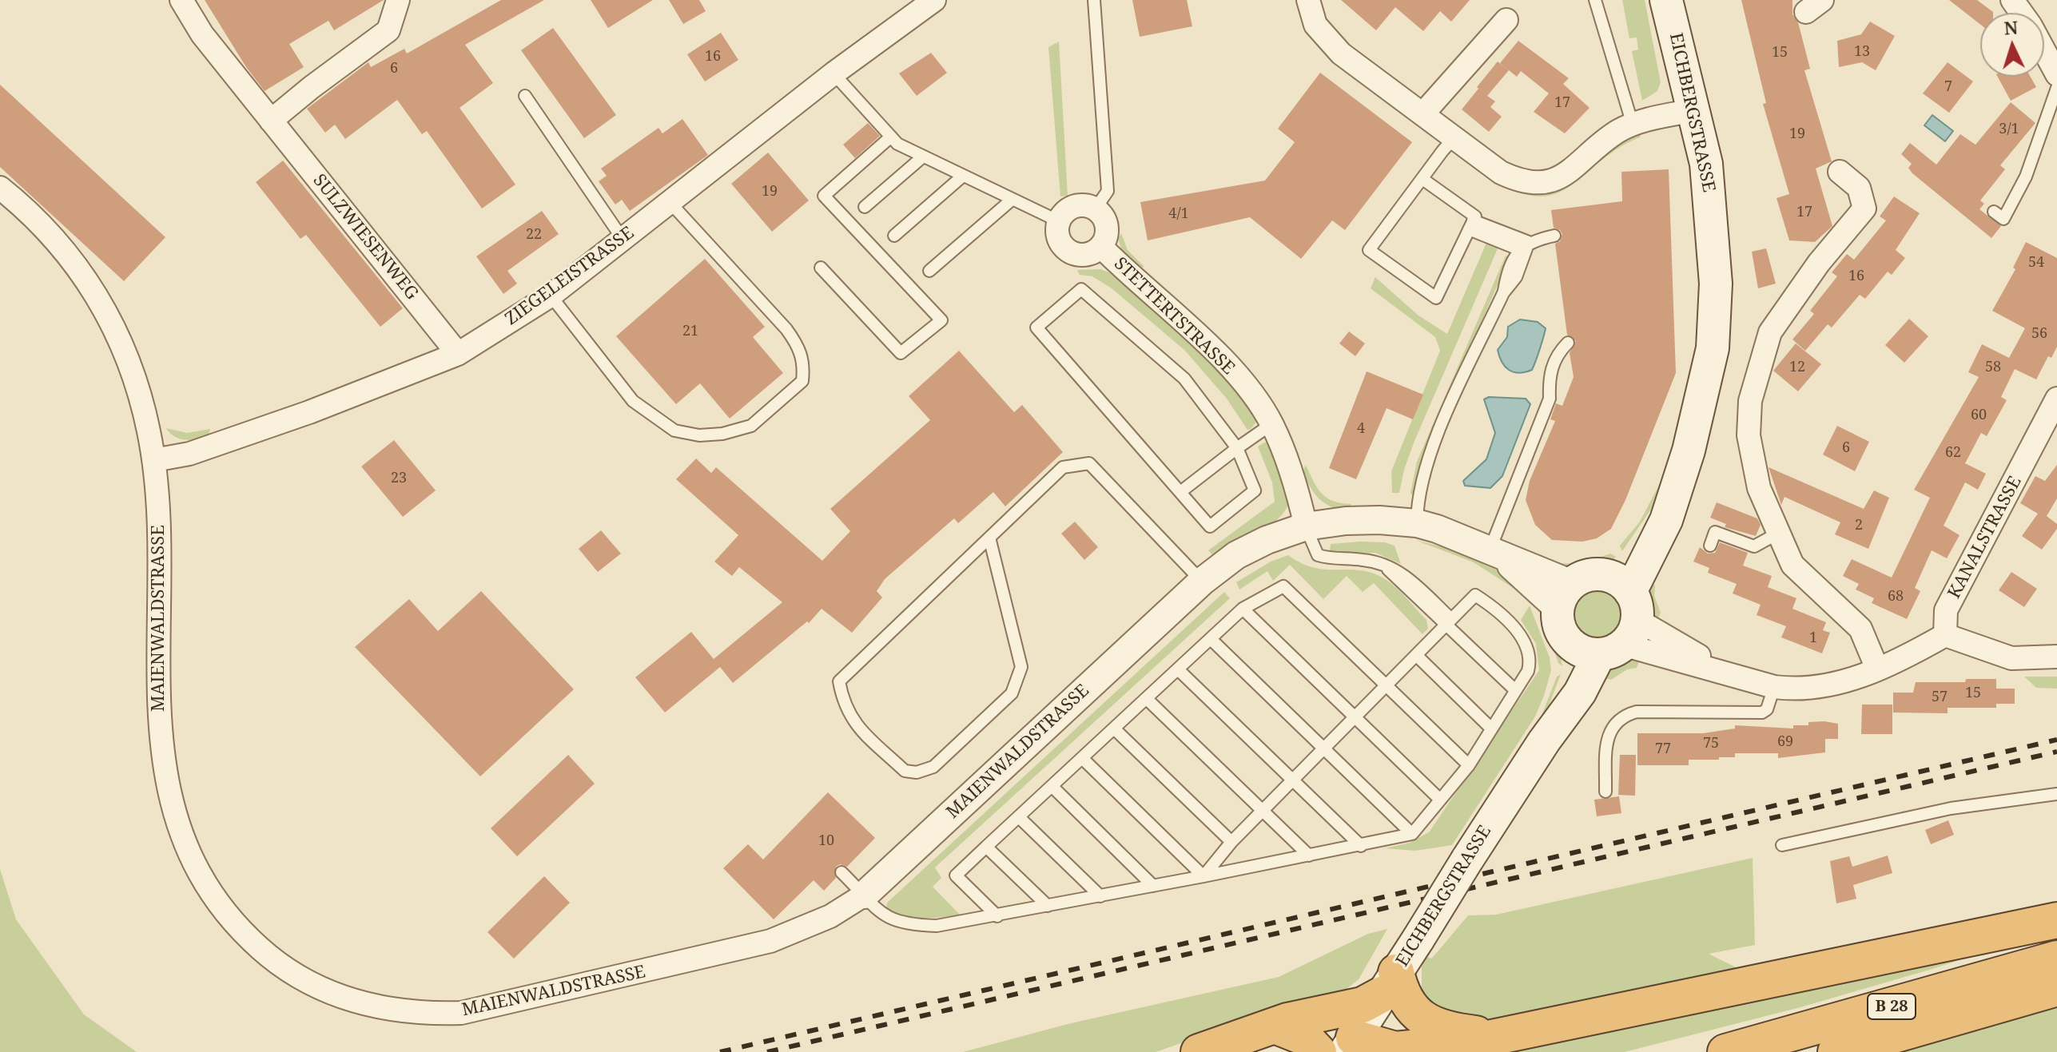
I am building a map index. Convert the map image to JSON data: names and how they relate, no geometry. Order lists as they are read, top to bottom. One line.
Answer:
{"streets":{"highway":["B 28"],"main road":["EICHBERGSTRASSE"],"street":["SULZWIESENWEG","ZIEGELEISTRASSE","STETTERTSTRASSE","KANALSTRASSE","MAIENWALDSTRASSE"]},"crossings":[["SULZWIESENWEG","ZIEGELEISTRASSE"],["ZIEGELEISTRASSE","MAIENWALDSTRASSE"],["STETTERTSTRASSE","MAIENWALDSTRASSE"]],"house_numbers":["13","15","16","6","7","17","3/1","19","19","17","4/1","22","54","16","21","56","12","58","60","4","6","62","23","2","68","1","15","57","69","75","77","10"],"north":"top"}
